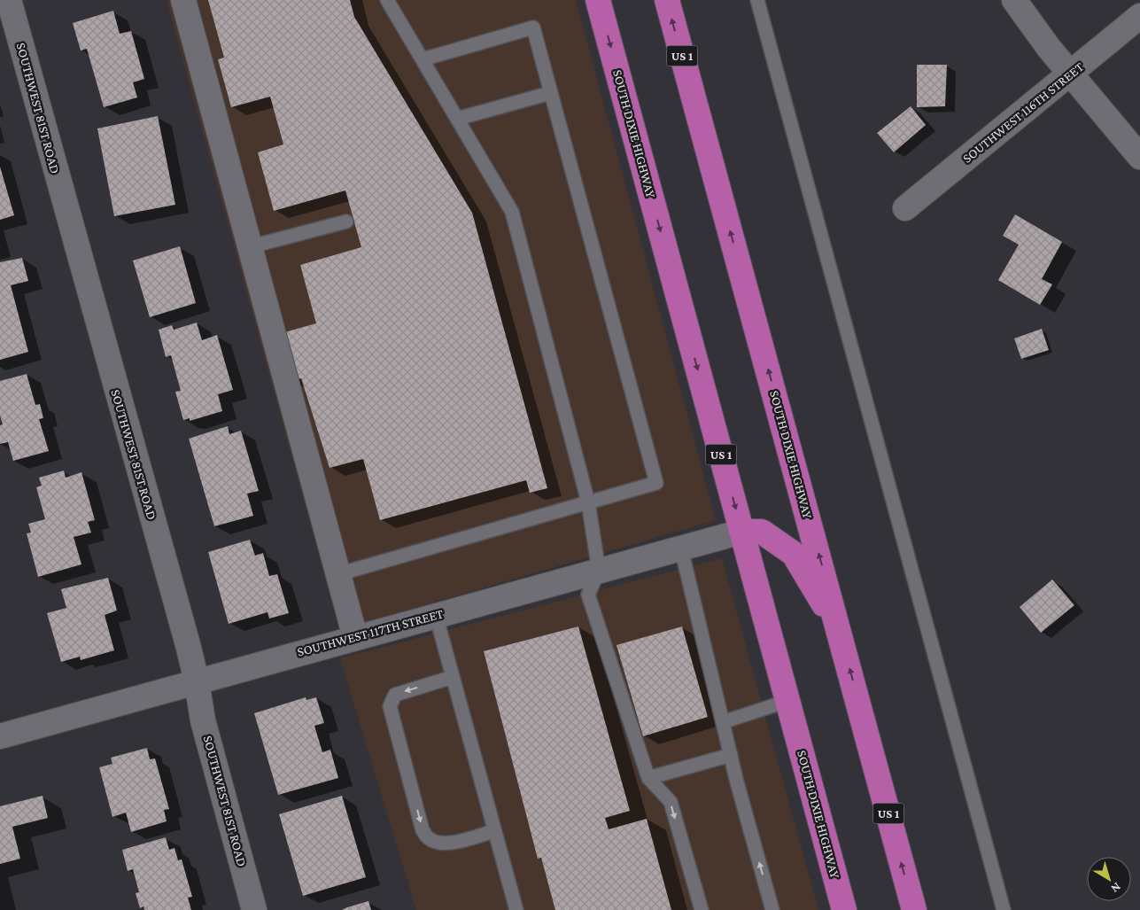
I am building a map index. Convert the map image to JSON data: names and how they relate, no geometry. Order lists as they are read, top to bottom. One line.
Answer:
{"streets":{"highway":["US 1","SOUTH DIXIE HIGHWAY"],"street":["SOUTHWEST 81ST ROAD","SOUTHWEST 116TH STREET","SOUTHWEST 117TH STREET"]},"crossings":[["SOUTHWEST 81ST ROAD","SOUTHWEST 117TH STREET"],["SOUTH DIXIE HIGHWAY","SOUTHWEST 117TH STREET"]],"north":"bottom right"}
